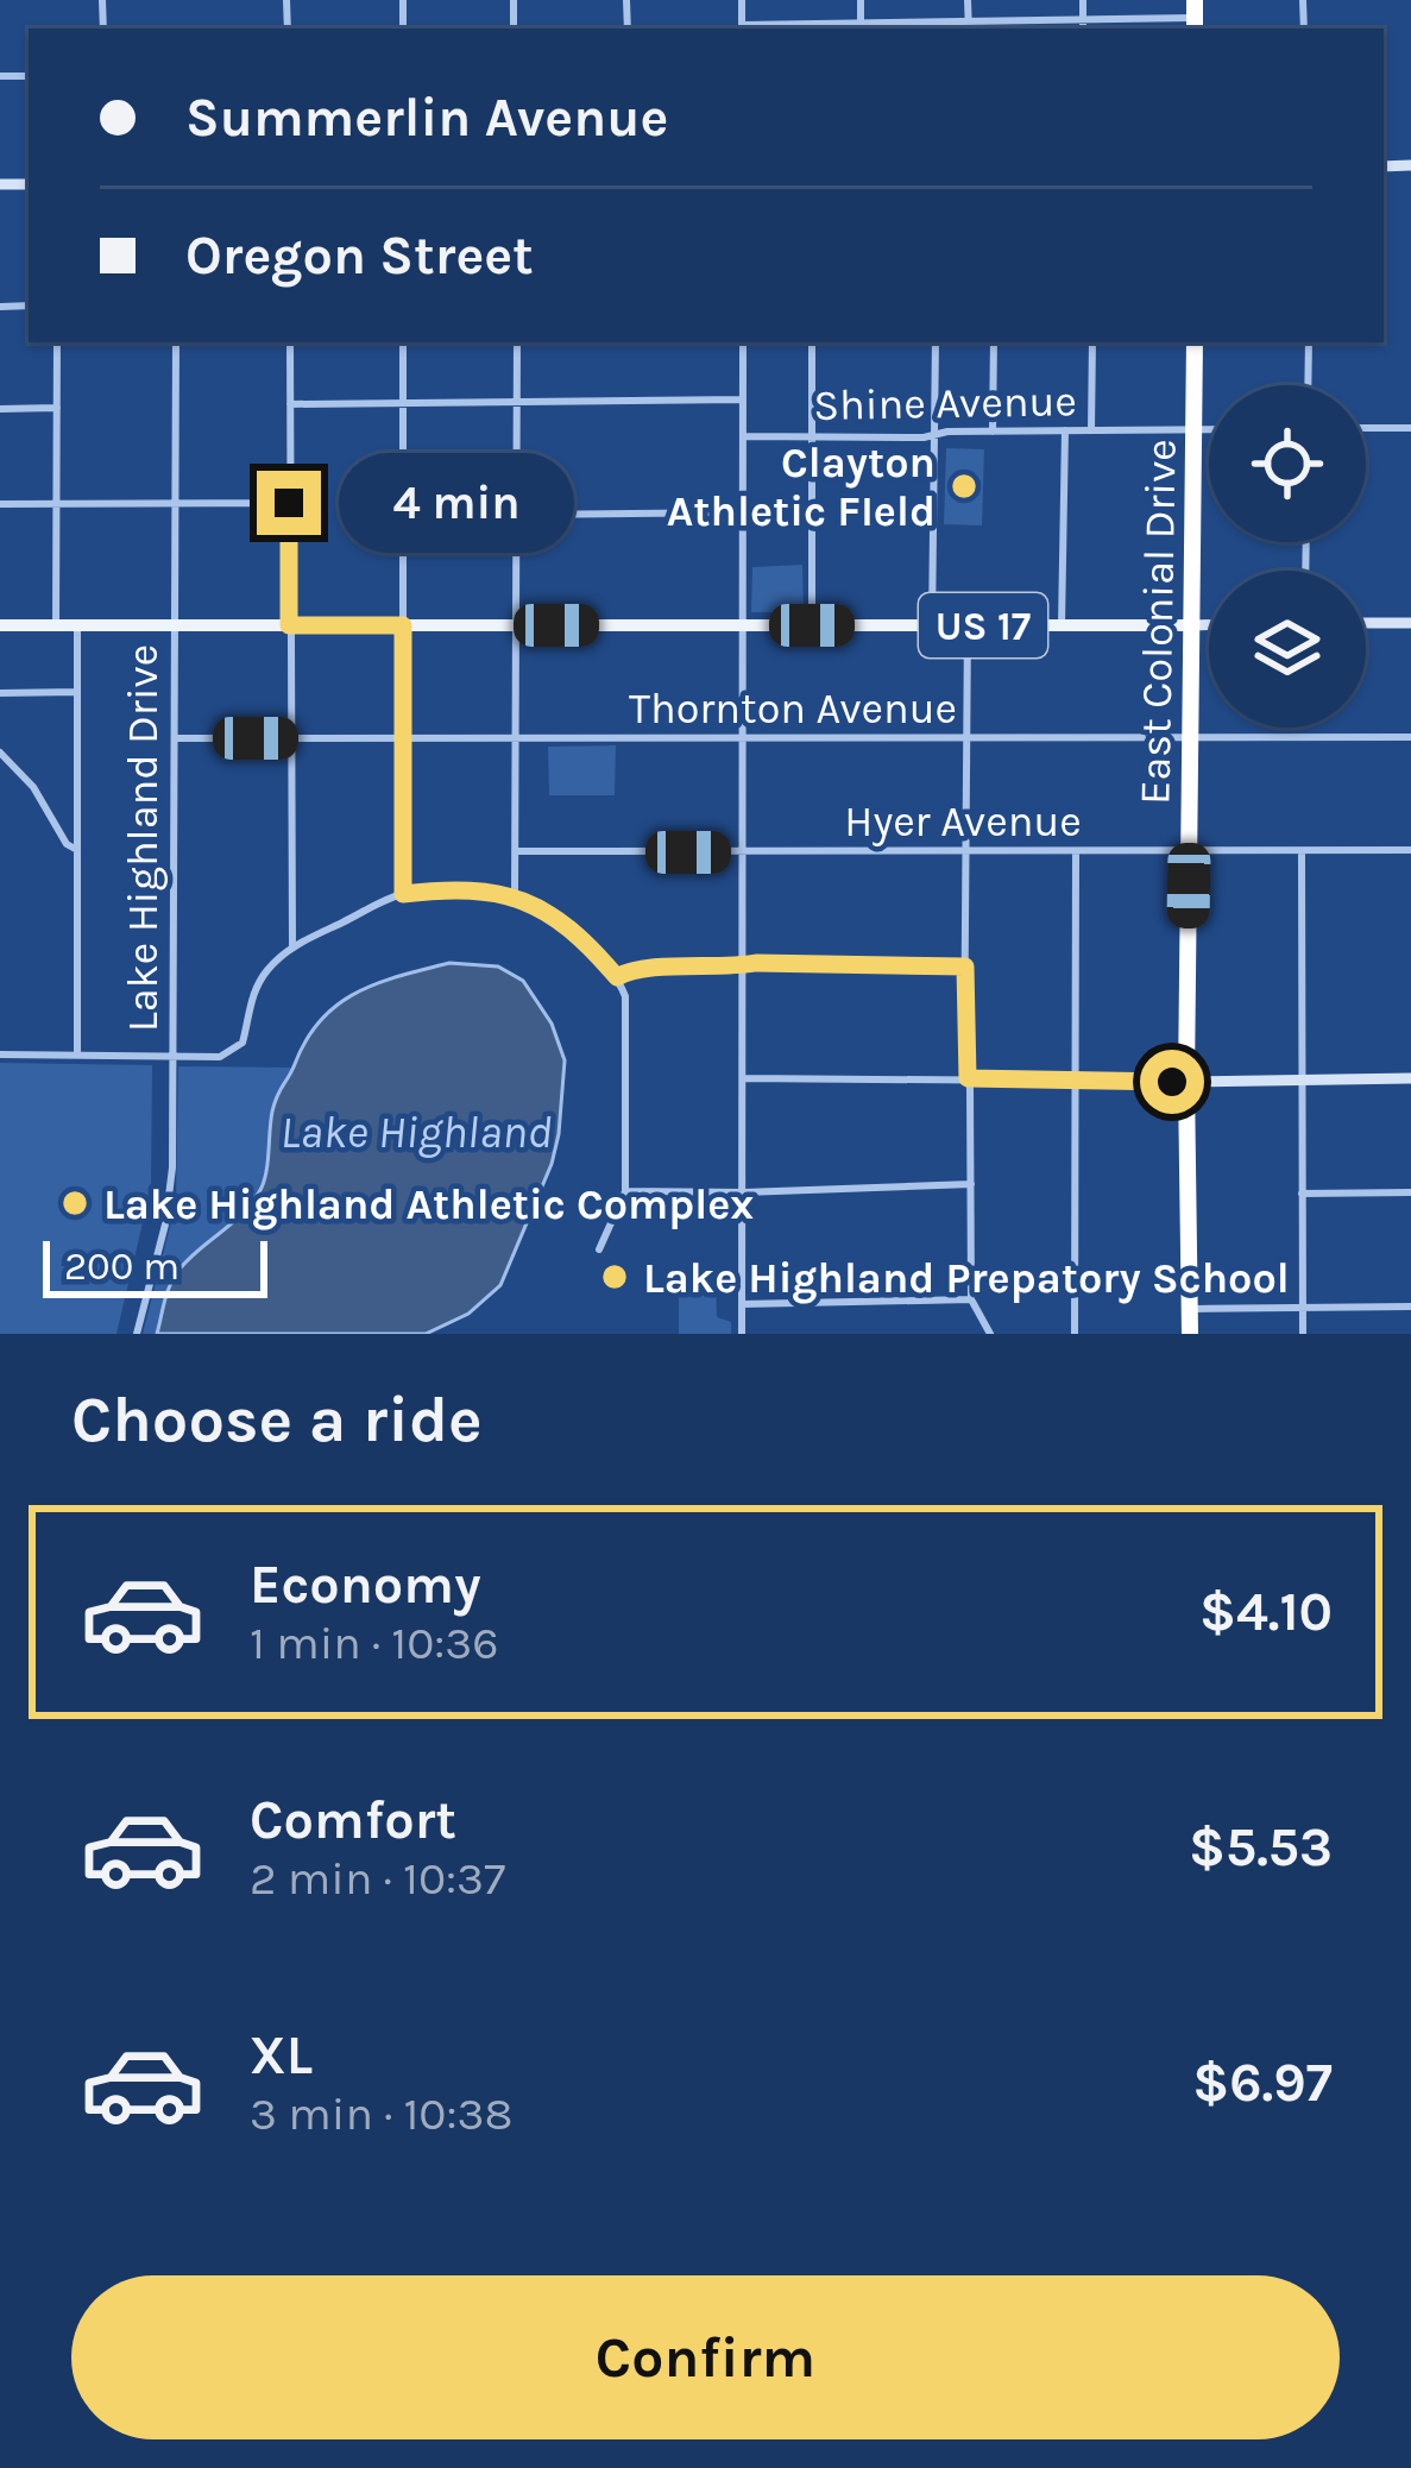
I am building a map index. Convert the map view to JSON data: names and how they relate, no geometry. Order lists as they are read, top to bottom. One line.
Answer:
{"streets":{"highway":["East Colonial Drive"],"main road":["US 17"],"street":["Shine Avenue","Thornton Avenue","Hyer Avenue","Lake Highland Drive"]},"crossings":[["Shine Avenue","East Colonial Drive"],["East Colonial Drive","US 17"],["East Colonial Drive","Thornton Avenue"],["East Colonial Drive","Hyer Avenue"],["US 17","Lake Highland Drive"],["Thornton Avenue","Lake Highland Drive"]],"water":["Lake Highland"],"places":["Clayton Athletic FIeld","Lake Highland Athletic Complex","Lake Highland Prepatory School"],"scale_bar":"200 m","page":{"banner":["Summerlin Avenue","Oregon Street"],"bubble":"4 min","scale":"200 m","heading":"Choose a ride","list":[{"name":"Economy","note":"1 min · 10:36","value":"$4.10"},{"name":"Comfort","note":"2 min · 10:37","value":"$5.53"},{"name":"XL","note":"3 min · 10:38","value":"$6.97"}],"buttons":"Confirm"}}
